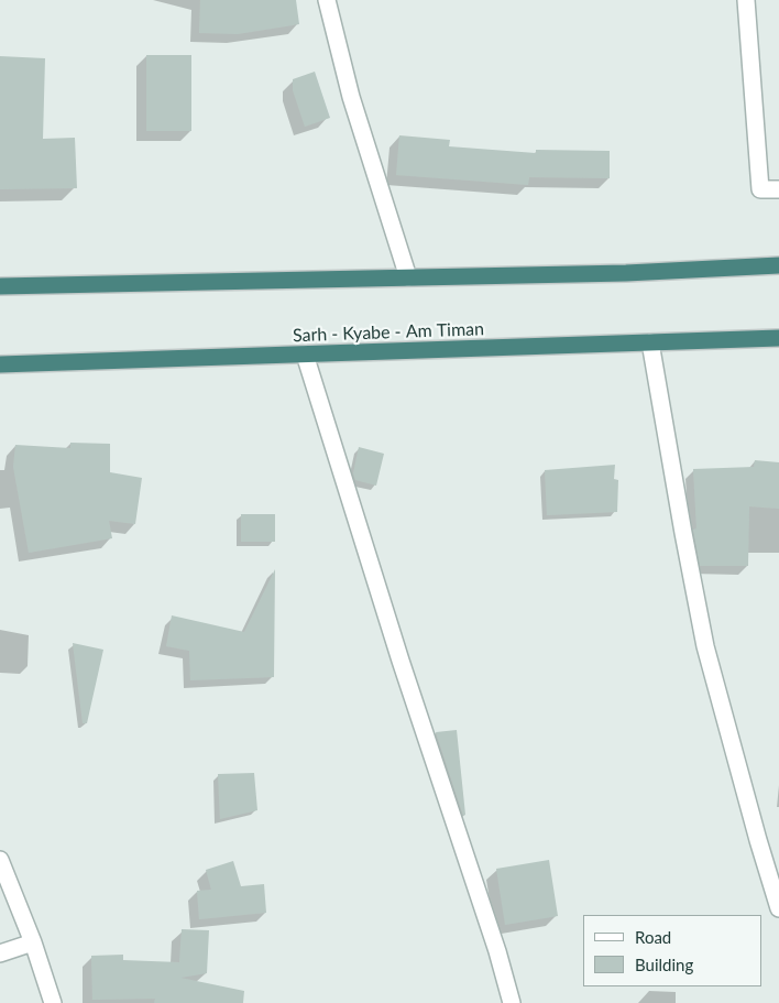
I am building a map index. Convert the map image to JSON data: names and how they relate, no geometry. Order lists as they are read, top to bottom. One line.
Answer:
{"streets":{"highway":["Sarh - Kyabe - Am Timan"]},"legend":["Road","Building"]}
